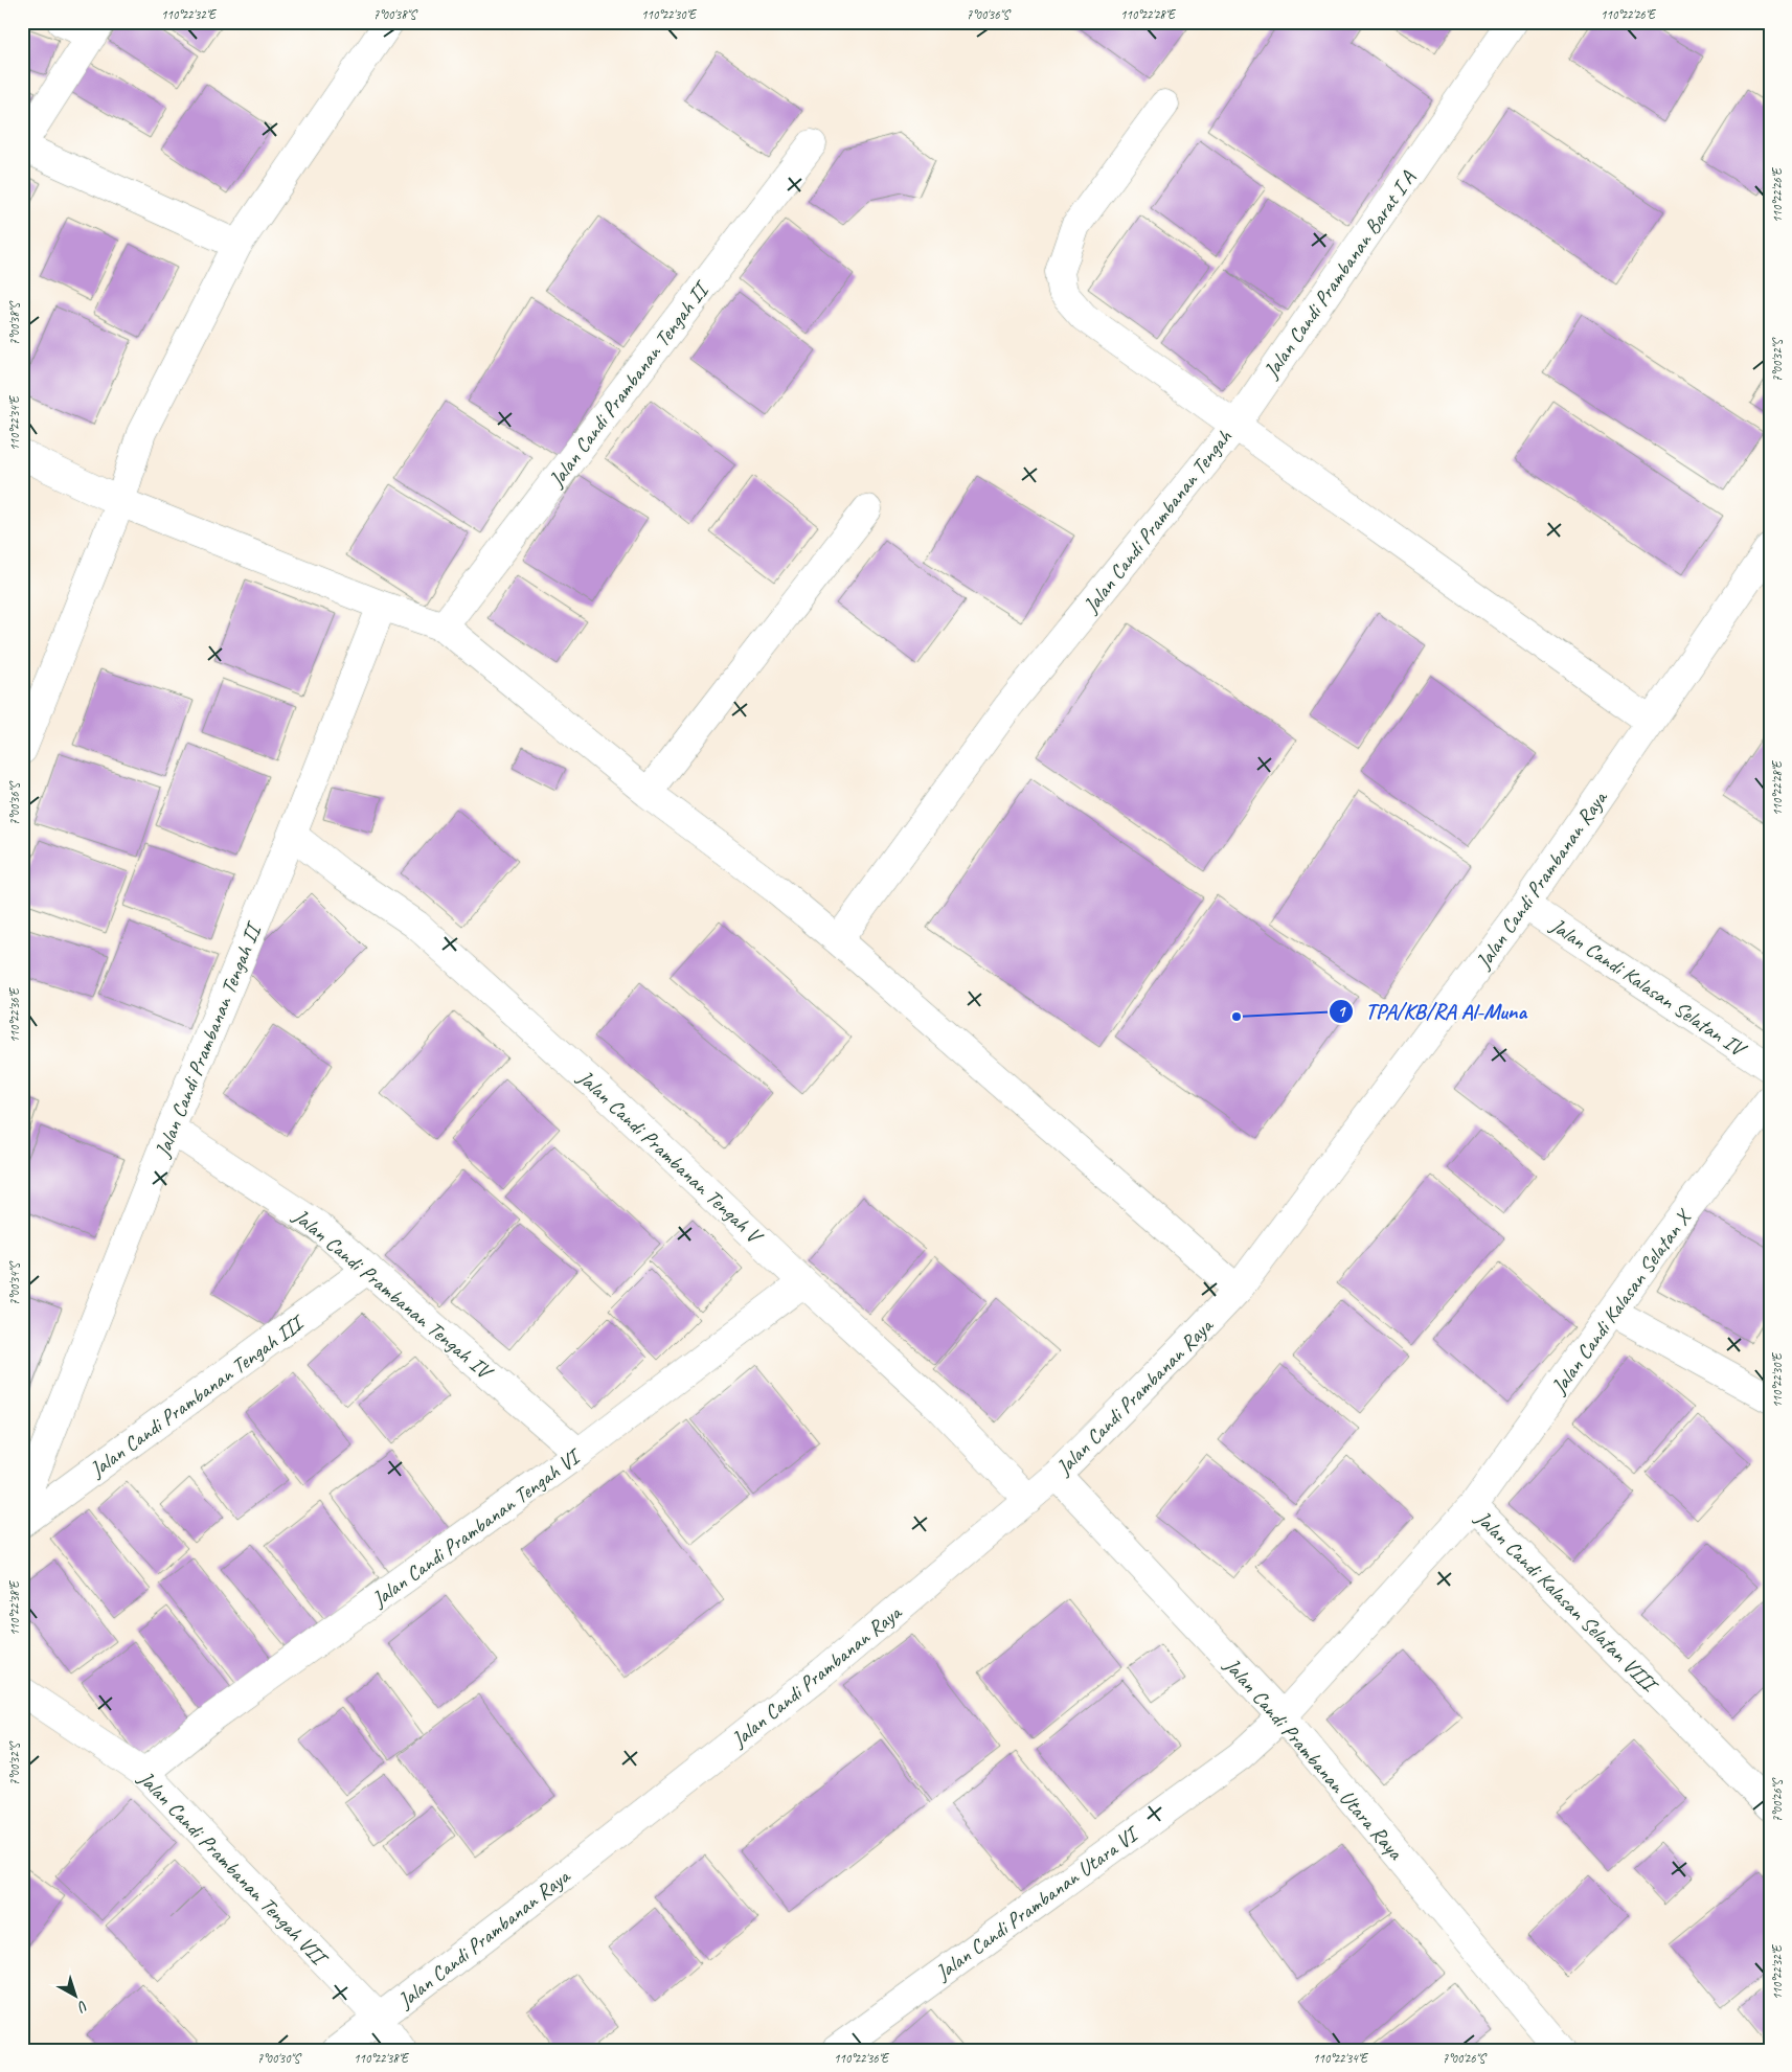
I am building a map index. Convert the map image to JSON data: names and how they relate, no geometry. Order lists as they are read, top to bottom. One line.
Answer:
{"streets":{"street":["Jalan Candi Prambanan Barat I A","Jalan Candi Prambanan Tengah II","Jalan Candi Prambanan Tengah","Jalan Candi Prambanan Raya","Jalan Candi Kalasan Selatan IV","Jalan Candi Prambanan Tengah V","Jalan Candi Prambanan Tengah IV","Jalan Candi Kalasan Selatan X","Jalan Candi Prambanan Tengah III","Jalan Candi Prambanan Tengah VI","Jalan Candi Kalasan Selatan VIII","Jalan Candi Prambanan Utara Raya","Jalan Candi Prambanan Tengah VII","Jalan Candi Prambanan Utara VI"]},"crossings":[["Jalan Candi Prambanan Barat I A","Jalan Candi Prambanan Tengah"],["Jalan Candi Prambanan Tengah II","Jalan Candi Prambanan Tengah V"],["Jalan Candi Prambanan Tengah II","Jalan Candi Prambanan Tengah IV"],["Jalan Candi Prambanan Raya","Jalan Candi Kalasan Selatan IV"],["Jalan Candi Prambanan Raya","Jalan Candi Prambanan Tengah V"],["Jalan Candi Prambanan Raya","Jalan Candi Prambanan Utara Raya"],["Jalan Candi Prambanan Raya","Jalan Candi Prambanan Tengah VII"],["Jalan Candi Prambanan Tengah V","Jalan Candi Prambanan Tengah VI"],["Jalan Candi Prambanan Tengah IV","Jalan Candi Prambanan Tengah III"],["Jalan Candi Prambanan Tengah IV","Jalan Candi Prambanan Tengah VI"],["Jalan Candi Kalasan Selatan X","Jalan Candi Kalasan Selatan VIII"],["Jalan Candi Prambanan Tengah VI","Jalan Candi Prambanan Tengah VII"],["Jalan Candi Kalasan Selatan VIII","Jalan Candi Prambanan Utara Raya"],["Jalan Candi Kalasan Selatan VIII","Jalan Candi Prambanan Utara VI"],["Jalan Candi Prambanan Utara Raya","Jalan Candi Prambanan Utara VI"]],"places":["TPA/KB/RA Al-Muna"],"north":"bottom right","coordinates":["110°22'32\"E","7°00'38\"S","110°22'30\"E","7°00'36\"S","110°22'28\"E","110°22'26\"E","7°00'32\"S","110°22'34\"E","110°22'36\"E","7°00'34\"S","110°22'38\"E","7°00'26\"S","7°00'30\"S"]}
